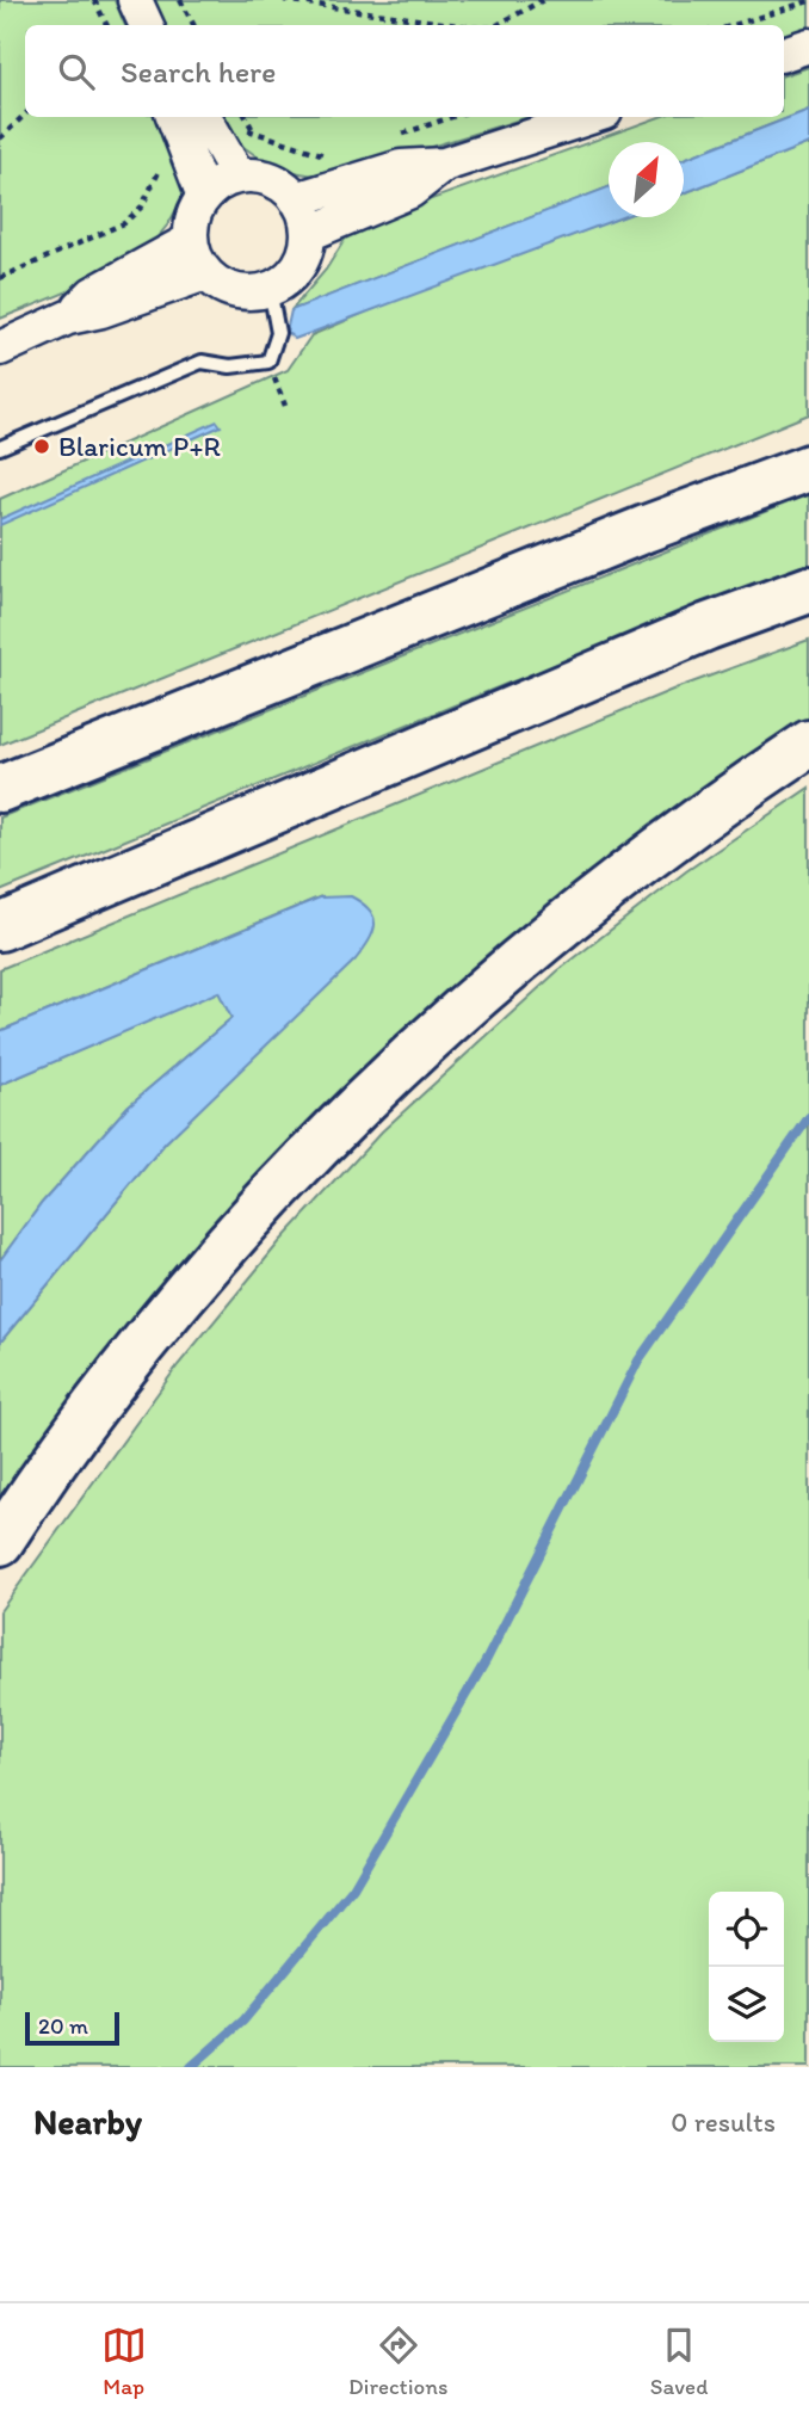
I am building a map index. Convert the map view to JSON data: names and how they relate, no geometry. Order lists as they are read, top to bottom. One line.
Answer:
{"places":["Blaricum P+R"],"scale_bar":"20 m","north":"top right","page":{"search":"Search here","scale":"20 m","heading":["Nearby","0 results"],"nav":["Map","Directions","Saved"]}}
